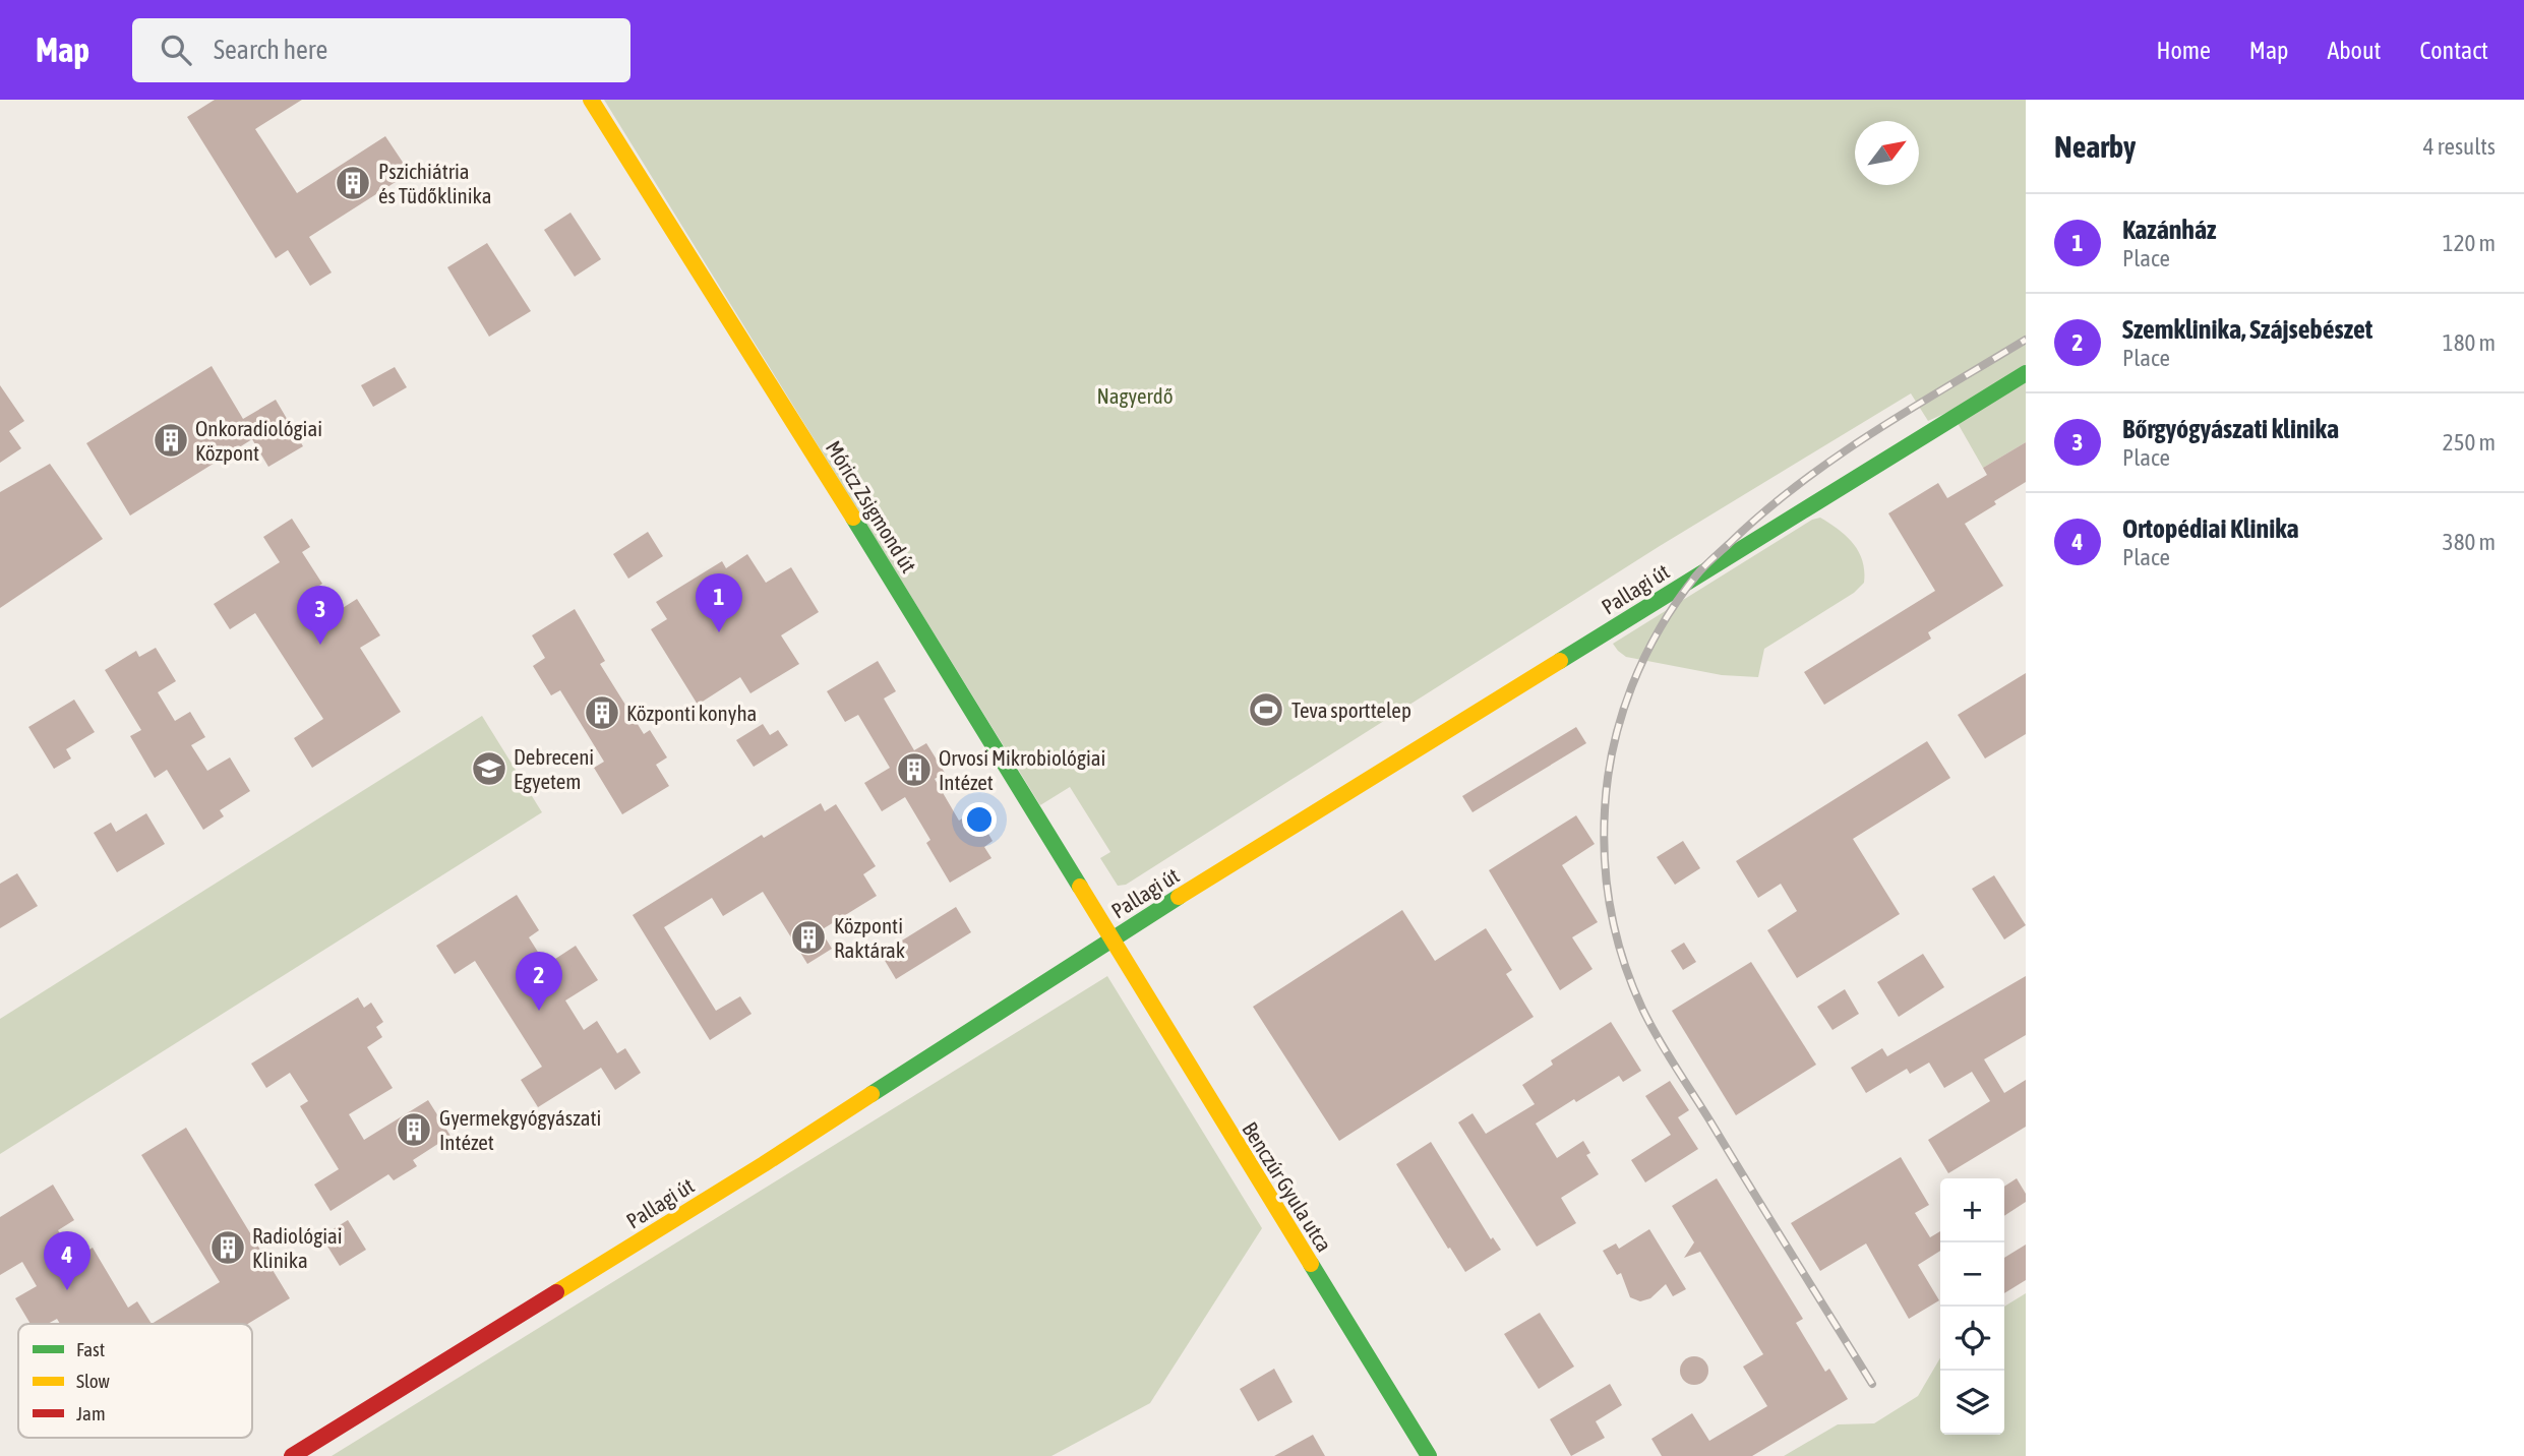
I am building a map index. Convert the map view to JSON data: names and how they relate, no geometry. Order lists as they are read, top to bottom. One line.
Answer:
{"streets":{"street":["Móricz Zsigmond út","Pallagi út","Benczúr Gyula utca"]},"crossings":[["Móricz Zsigmond út","Pallagi út"],["Móricz Zsigmond út","Benczúr Gyula utca"],["Pallagi út","Benczúr Gyula utca"]],"parks":["Nagyerdő"],"places":{"building":["Pszichiátria és Tüdőklinika","Onkoradiológiai Központ","Központi konyha","Orvosi Mikrobiológiai Intézet","Központi Raktárak","Gyermekgyógyászati Intézet","Radiológiai Klinika"],"sports":["Teva sporttelep"],"school or university":["Debreceni Egyetem"]},"legend":["Fast","Slow","Jam"],"north":"top right","page":{"header":"Map","search":"Search here","nav":["Home","Map","About","Contact"],"heading":["Nearby","4 results"],"list":[{"mark":"1","name":"Kazánház","note":"Place","value":"120 m"},{"mark":"2","name":"Szemklinika, Szájsebészet","note":"Place","value":"180 m"},{"mark":"3","name":"Bőrgyógyászati klinika","note":"Place","value":"250 m"},{"mark":"4","name":"Ortopédiai Klinika","note":"Place","value":"380 m"}],"pins":["1","3","2","4"],"map_buttons":["+","−"]}}
